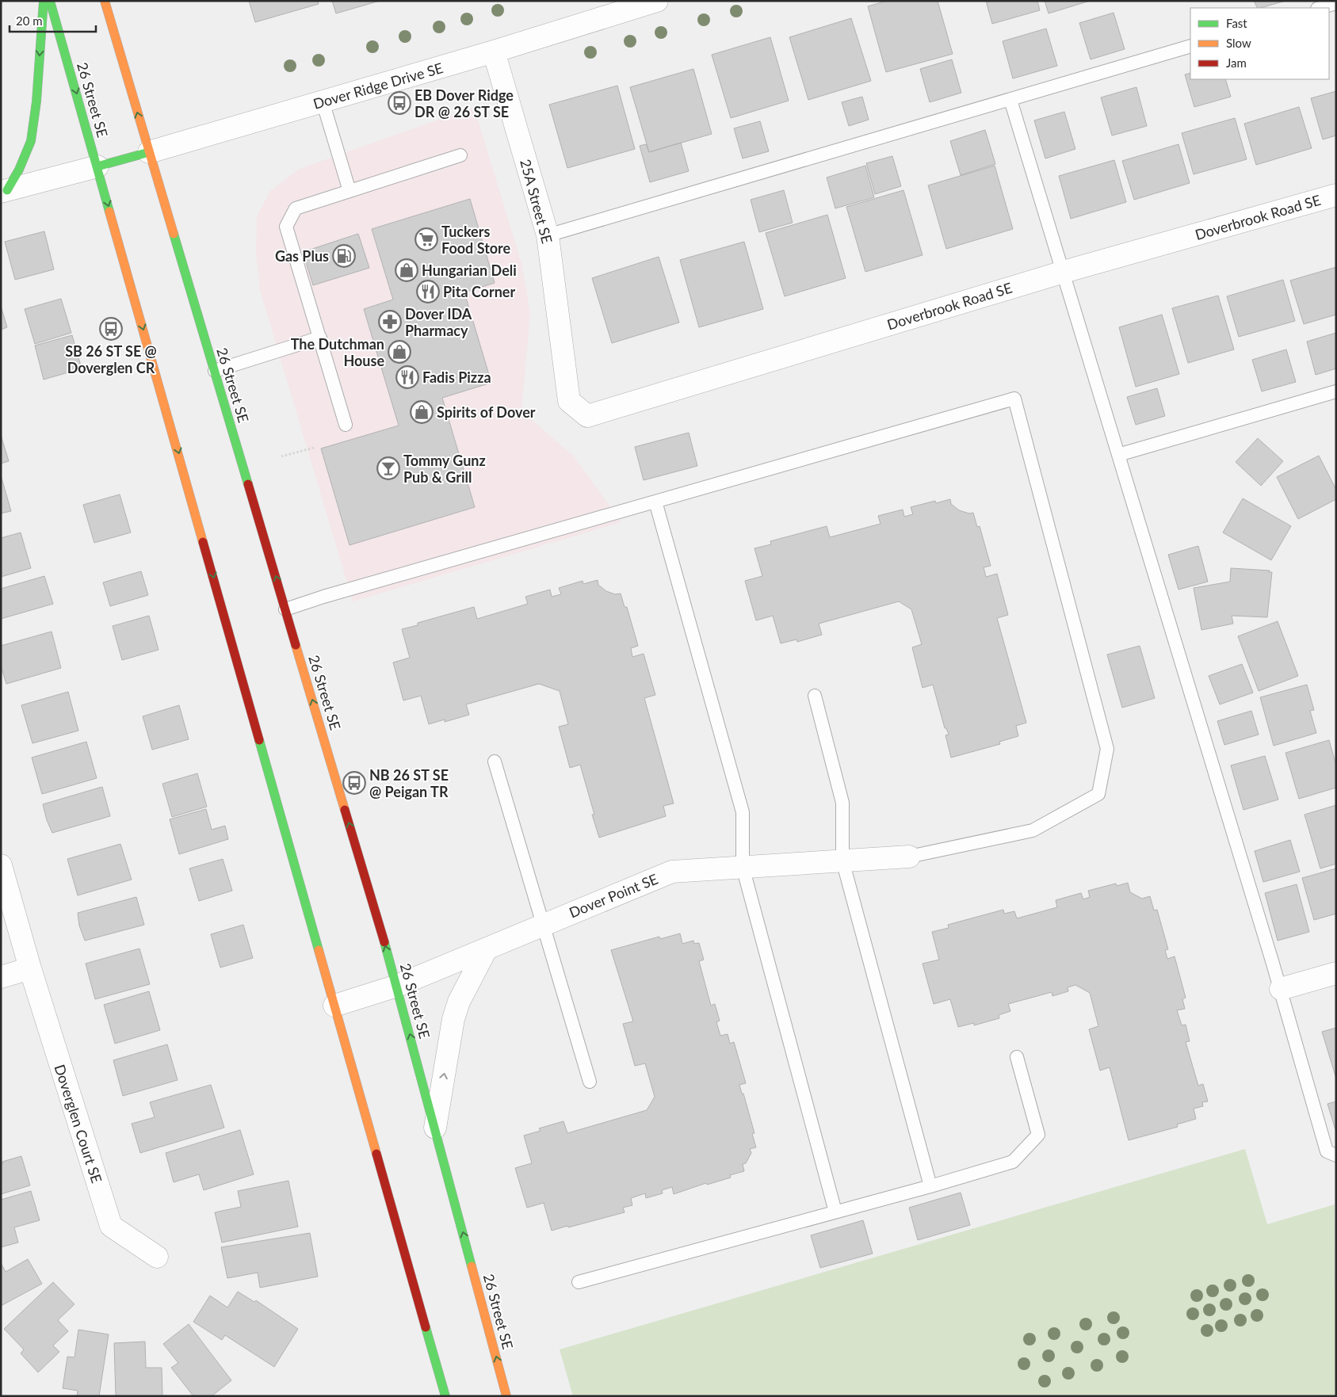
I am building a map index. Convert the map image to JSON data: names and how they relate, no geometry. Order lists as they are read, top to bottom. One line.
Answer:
{"streets":{"street":["Dover Ridge Drive SE","26 Street SE","25A Street SE","Doverbrook Road SE","Dover Point SE","Doverglen Court SE"]},"crossings":[["Dover Ridge Drive SE","26 Street SE"],["Dover Ridge Drive SE","25A Street SE"],["26 Street SE","Dover Point SE"],["25A Street SE","Doverbrook Road SE"]],"places":{"bus stop":["EB Dover Ridge DR @ 26 ST SE","SB 26 ST SE @ Doverglen CR","NB 26 ST SE @ Peigan TR"],"supermarket":["Tuckers Food Store"],"fuel station":["Gas Plus"],"shop":["Hungarian Deli","The Dutchman House","Spirits of Dover"],"restaurant":["Pita Corner","Fadis Pizza"],"pharmacy":["Dover IDA Pharmacy"],"bar":["Tommy Gunz Pub & Grill"]},"legend":["Fast","Slow","Jam"],"scale_bar":"20 m"}
